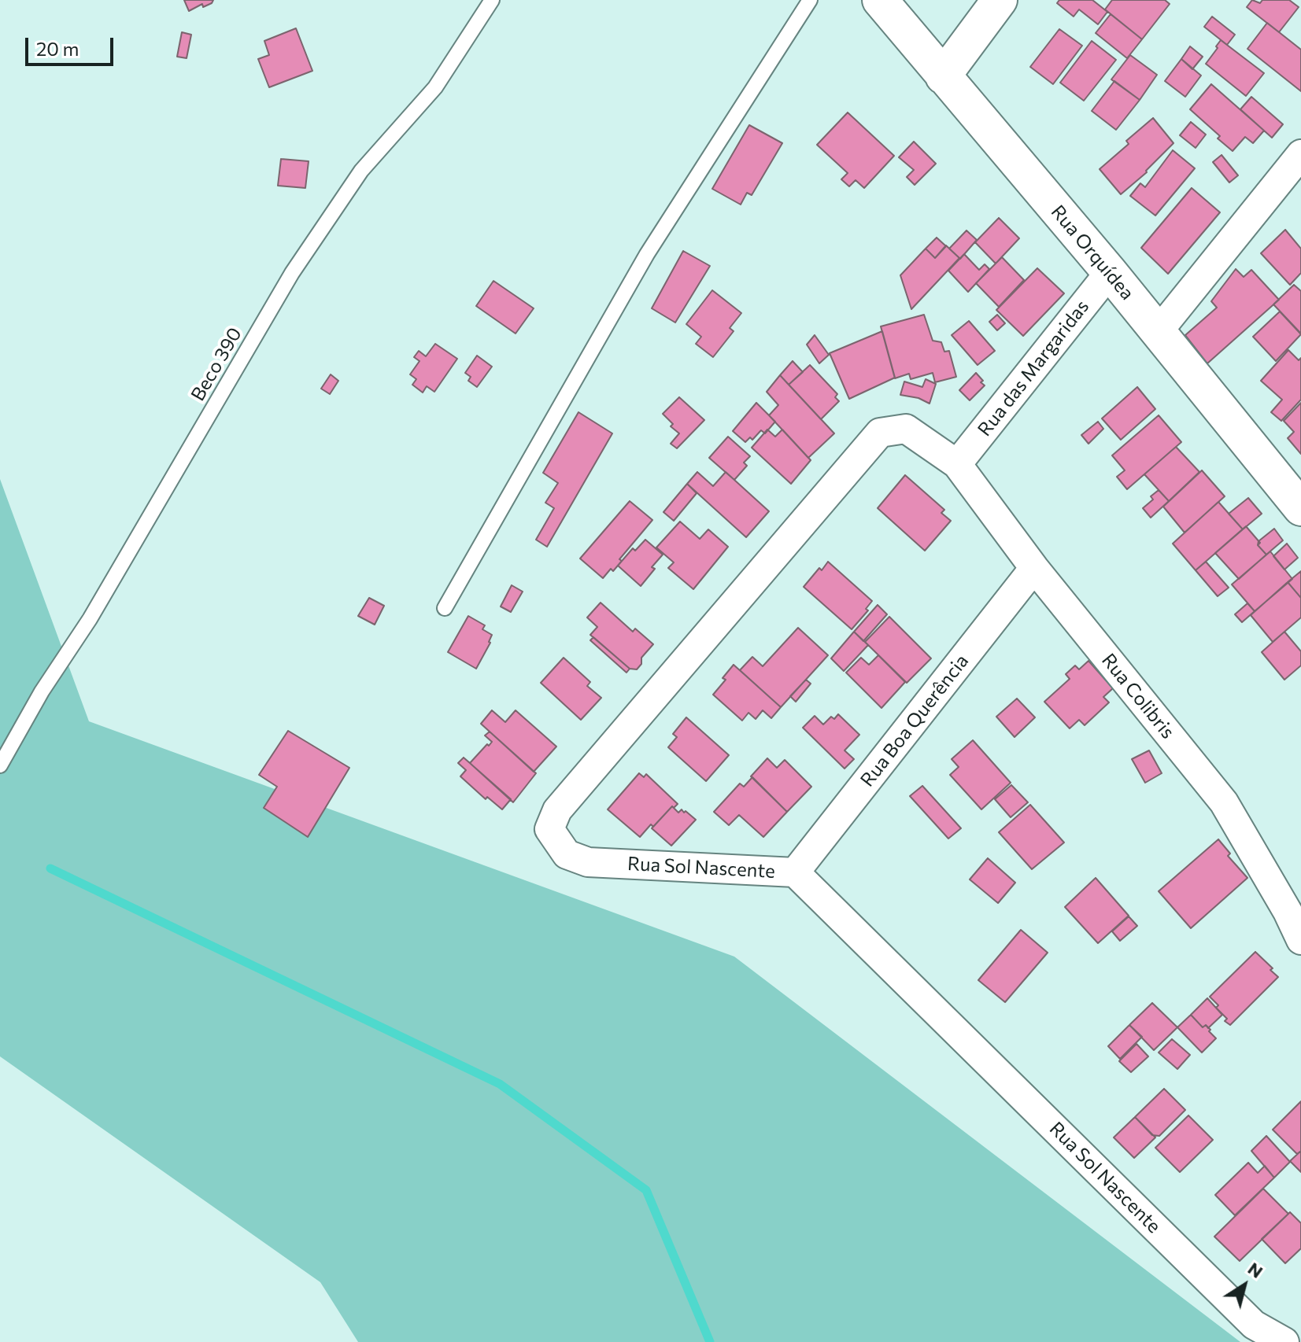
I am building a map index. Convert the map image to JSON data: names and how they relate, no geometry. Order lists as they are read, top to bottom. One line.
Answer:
{"streets":{"street":["Rua Orquídea","Rua das Margaridas","Rua Colibris","Rua Boa Querência","Rua Sol Nascente"],"lane":["Beco 390"]},"crossings":[["Rua Orquídea","Rua das Margaridas"],["Rua das Margaridas","Rua Colibris"],["Rua das Margaridas","Rua Sol Nascente"],["Rua Colibris","Rua Boa Querência"],["Rua Colibris","Rua Sol Nascente"],["Rua Boa Querência","Rua Sol Nascente"]],"scale_bar":"20 m","north":"top right"}
